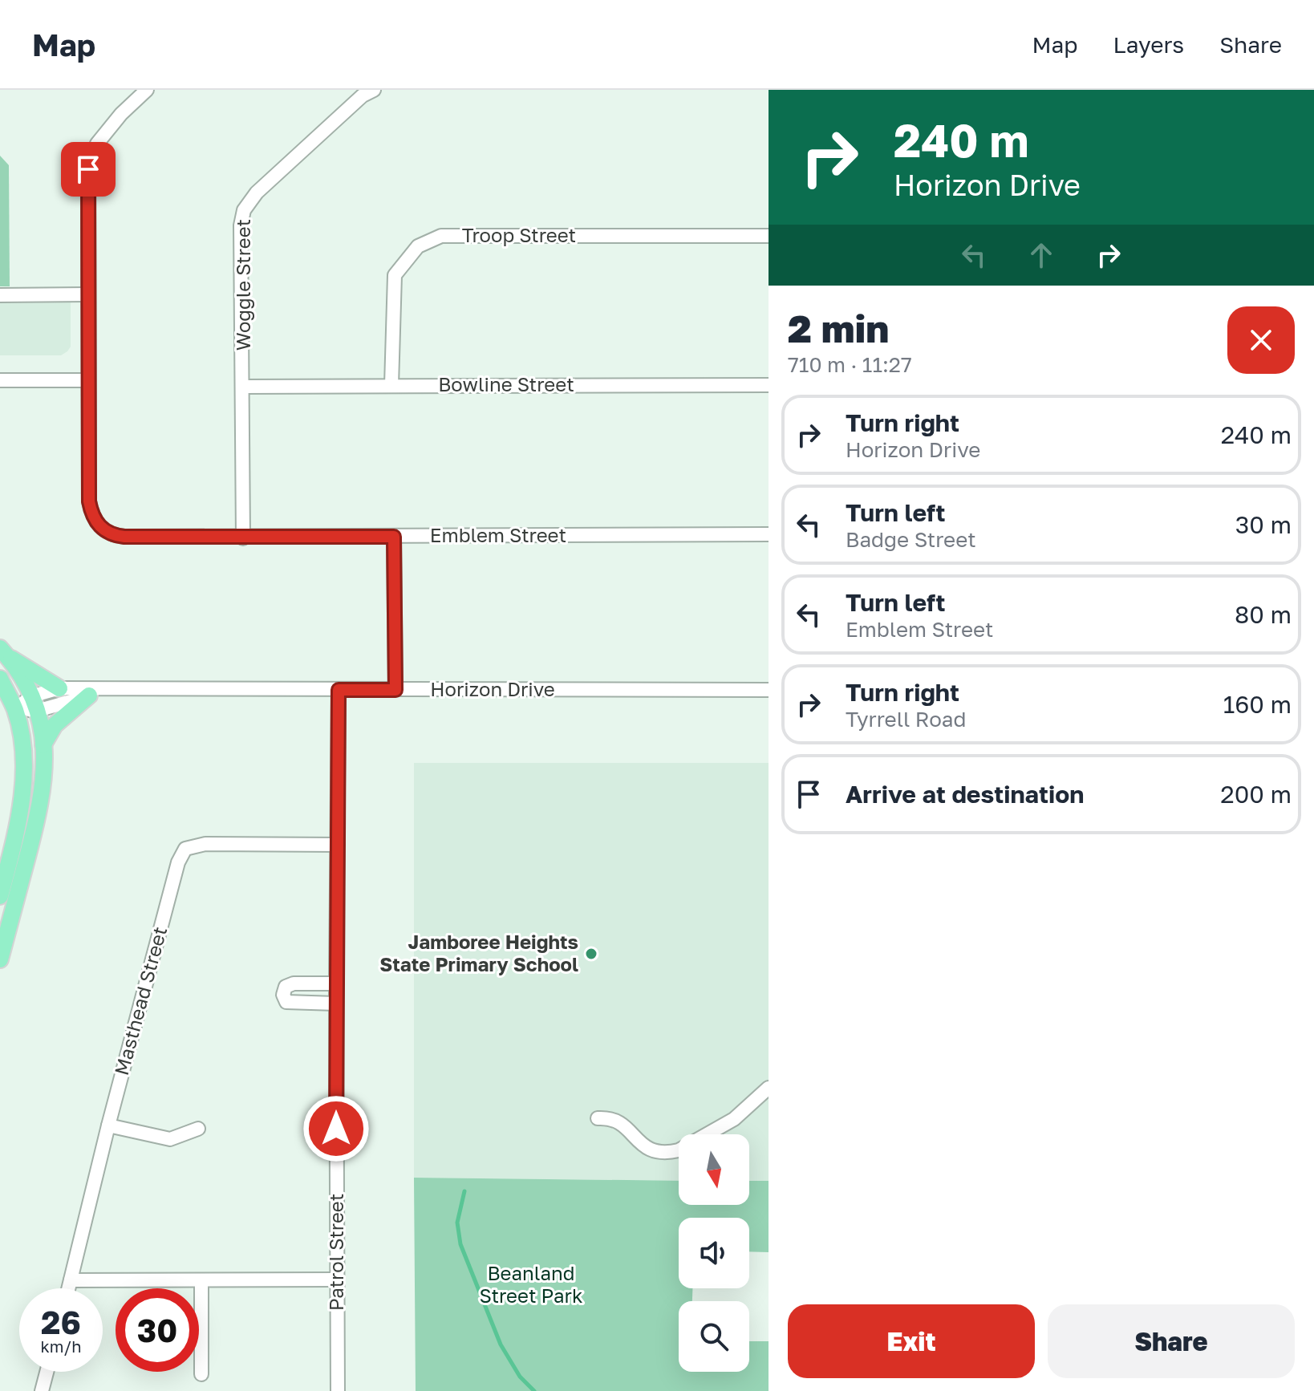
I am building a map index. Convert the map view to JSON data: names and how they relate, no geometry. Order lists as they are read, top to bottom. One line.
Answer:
{"streets":{"street":["Troop Street","Woggle Street","Bowline Street","Emblem Street","Horizon Drive","Masthead Street","Patrol Street"]},"crossings":[["Troop Street","Bowline Street"],["Woggle Street","Bowline Street"],["Woggle Street","Emblem Street"],["Horizon Drive","Patrol Street"],["Masthead Street","Patrol Street"]],"parks":["Beanland Street Park"],"places":["Jamboree Heights State Primary School"],"north":"bottom","page":{"header":"Map","nav":["Map","Layers","Share"],"turn":["240 m","Horizon Drive"],"heading":["2 min","710 m · 11:27"],"list":[{"name":"Turn right","note":"Horizon Drive","value":"240 m"},{"name":"Turn left","note":"Badge Street","value":"30 m"},{"name":"Turn left","note":"Emblem Street","value":"80 m"},{"name":"Turn right","note":"Tyrrell Road","value":"160 m"},{"name":"Arrive at destination","value":"200 m"}],"speed":"26 km/h","limit":"30","buttons":["Exit","Share"]}}
